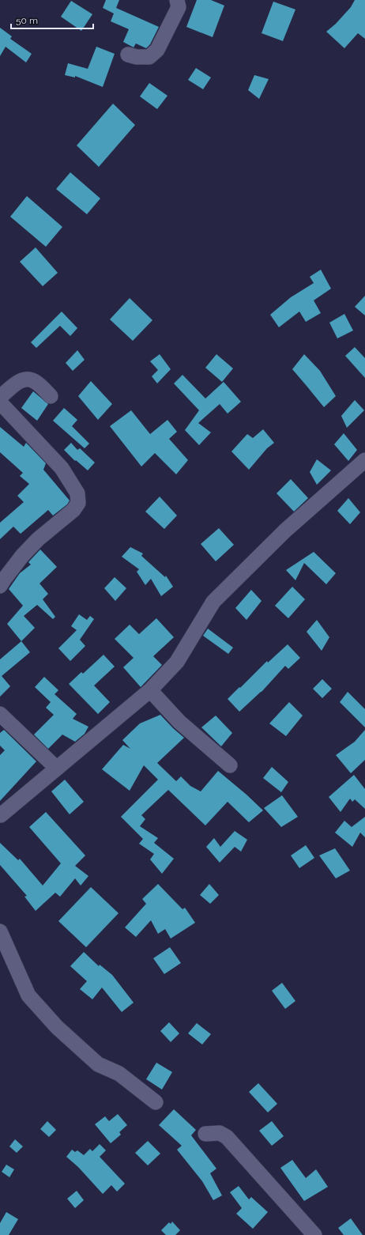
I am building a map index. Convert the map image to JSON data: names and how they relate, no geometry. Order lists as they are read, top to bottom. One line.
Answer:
{"scale_bar":"50 m"}
